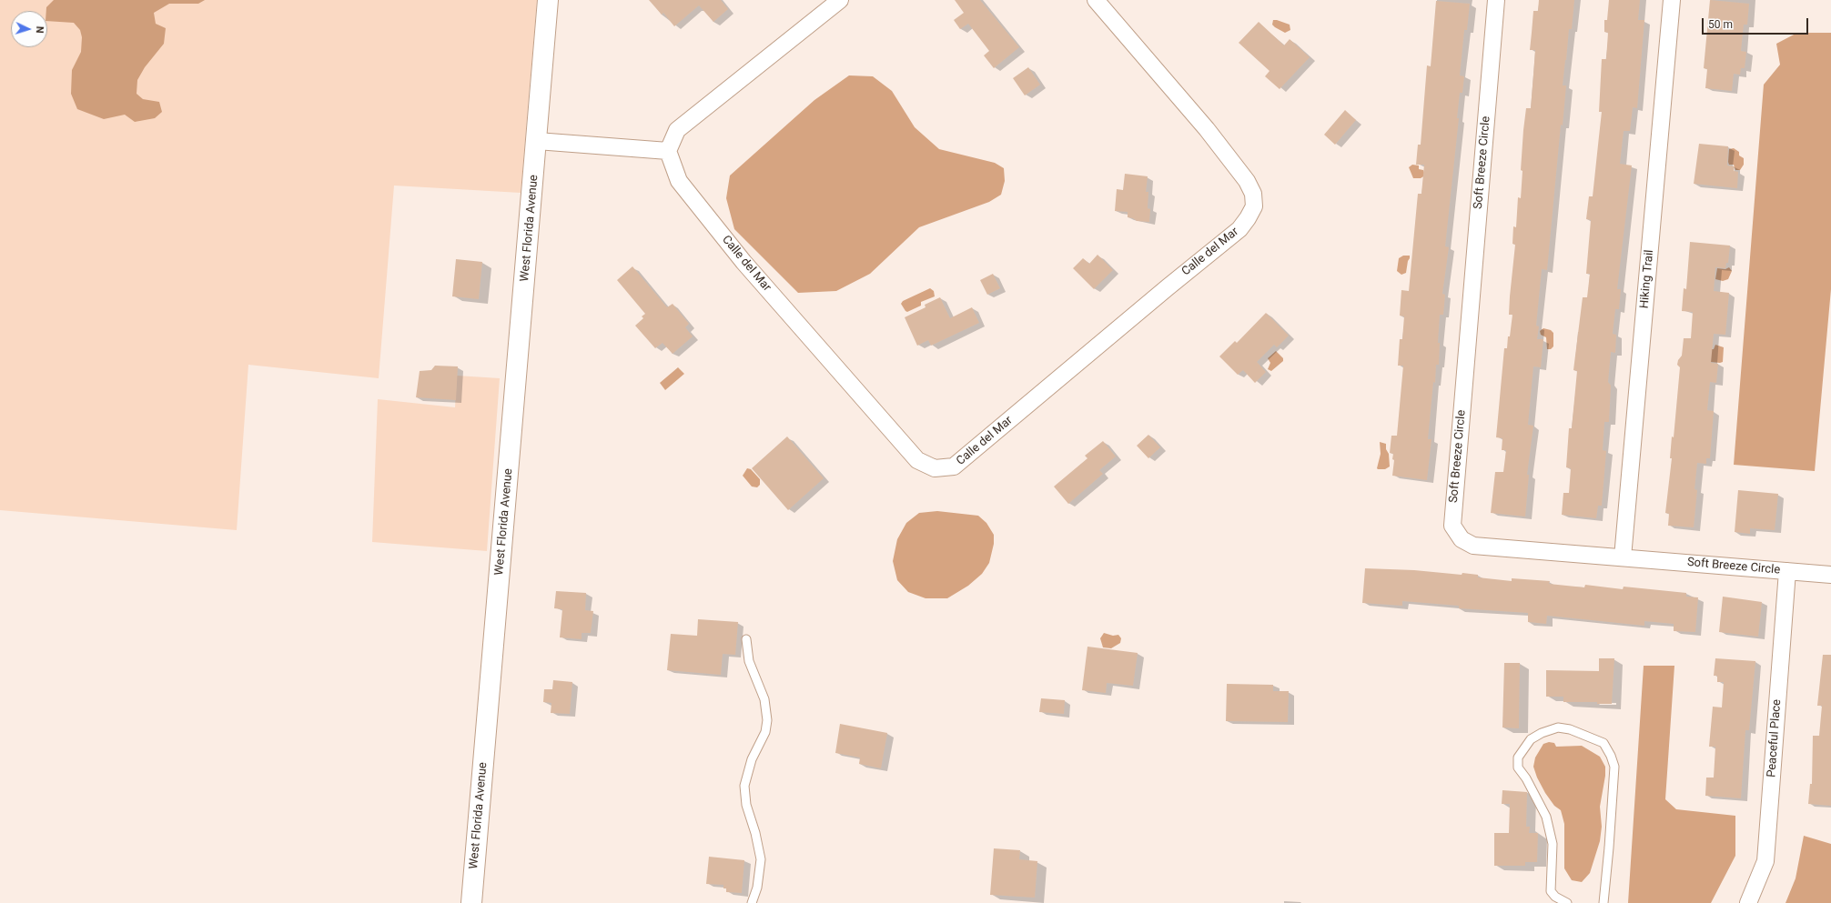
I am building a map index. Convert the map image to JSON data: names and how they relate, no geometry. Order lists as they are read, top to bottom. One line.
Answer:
{"streets":{"street":["Soft Breeze Circle","West Florida Avenue","Calle del Mar","Hiking Trail","Peaceful Place"]},"crossings":[["Soft Breeze Circle","Hiking Trail"],["Soft Breeze Circle","Peaceful Place"]],"scale_bar":"50 m","north":"right"}
